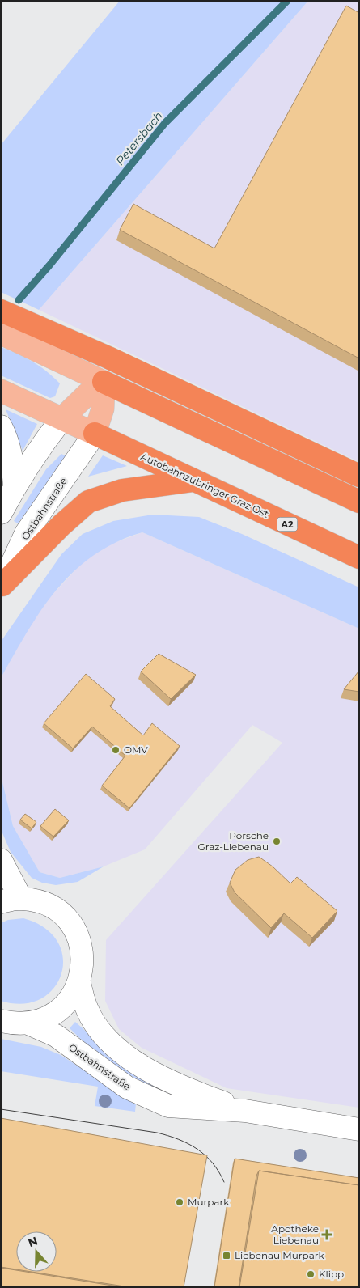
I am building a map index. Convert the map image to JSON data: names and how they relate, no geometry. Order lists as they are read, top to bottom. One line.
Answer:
{"streets":{"highway":["Autobahnzubringer Graz Ost","A2"],"main road":["Ostbahnstraße"]},"crossings":[["Autobahnzubringer Graz Ost","Ostbahnstraße"]],"water":["Petersbach"],"places":{"other":["OMV","Porsche Graz-Liebenau","Murpark","Klipp"],"health":["Apotheke Liebenau"],"transit":["Liebenau Murpark"]},"north":"top"}
